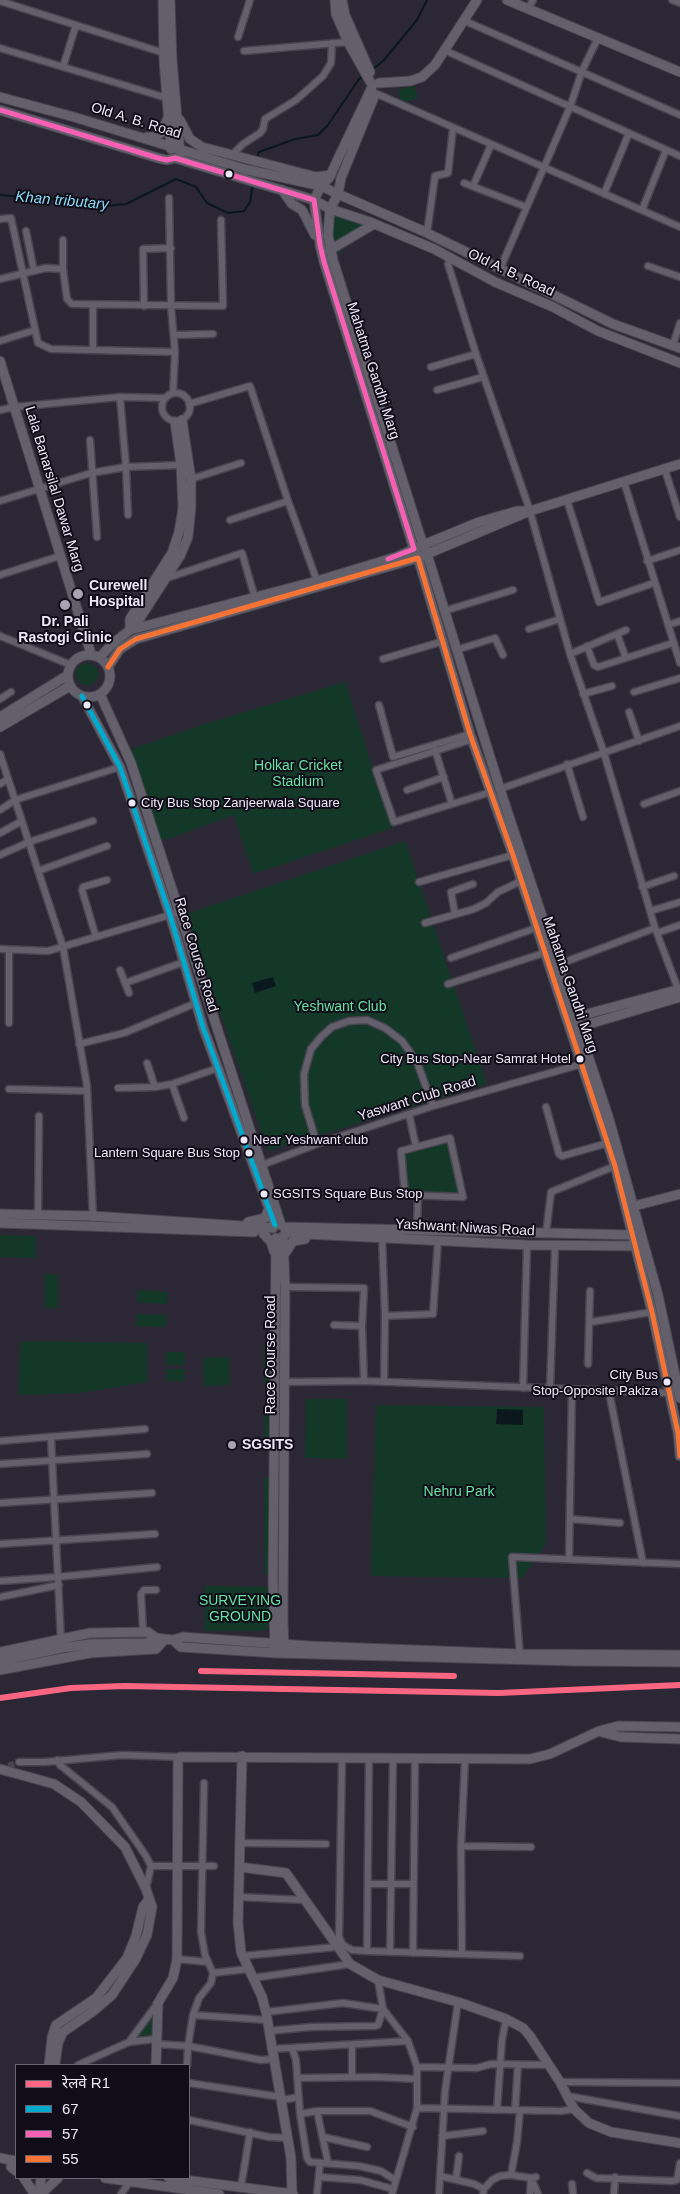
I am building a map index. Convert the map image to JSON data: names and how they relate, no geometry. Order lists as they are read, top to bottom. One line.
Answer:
{"streets":{"main road":["Old A. B. Road","Mahatma Gandhi Marg","Lala Banarsilal Dawar Marg","Race Course Road","Yashwant Niwas Road"],"street":["Yaswant Club Road"]},"crossings":[["Old A. B. Road","Mahatma Gandhi Marg"],["Mahatma Gandhi Marg","Yaswant Club Road"],["Mahatma Gandhi Marg","Yashwant Niwas Road"],["Lala Banarsilal Dawar Marg","Race Course Road"],["Race Course Road","Yaswant Club Road"],["Race Course Road","Yashwant Niwas Road"]],"water":["Khan tributary"],"parks":["Holkar Cricket Stadium","Yeshwant Club","Nehru Park","SURVEYING GROUND"],"places":["Curewell Hospital","Dr. Pali Rastogi Clinic","City Bus Stop Zanjeerwala Square","City Bus Stop-Near Samrat Hotel","Near Yeshwant club","Lantern Square Bus Stop","SGSITS Square Bus Stop","City Bus Stop-Opposite Pakiza","SGSITS"],"lines":["transit line 57","transit line 55","transit line 67","rail line R1"],"legend":["रेलवे R1","67","57","55"]}
